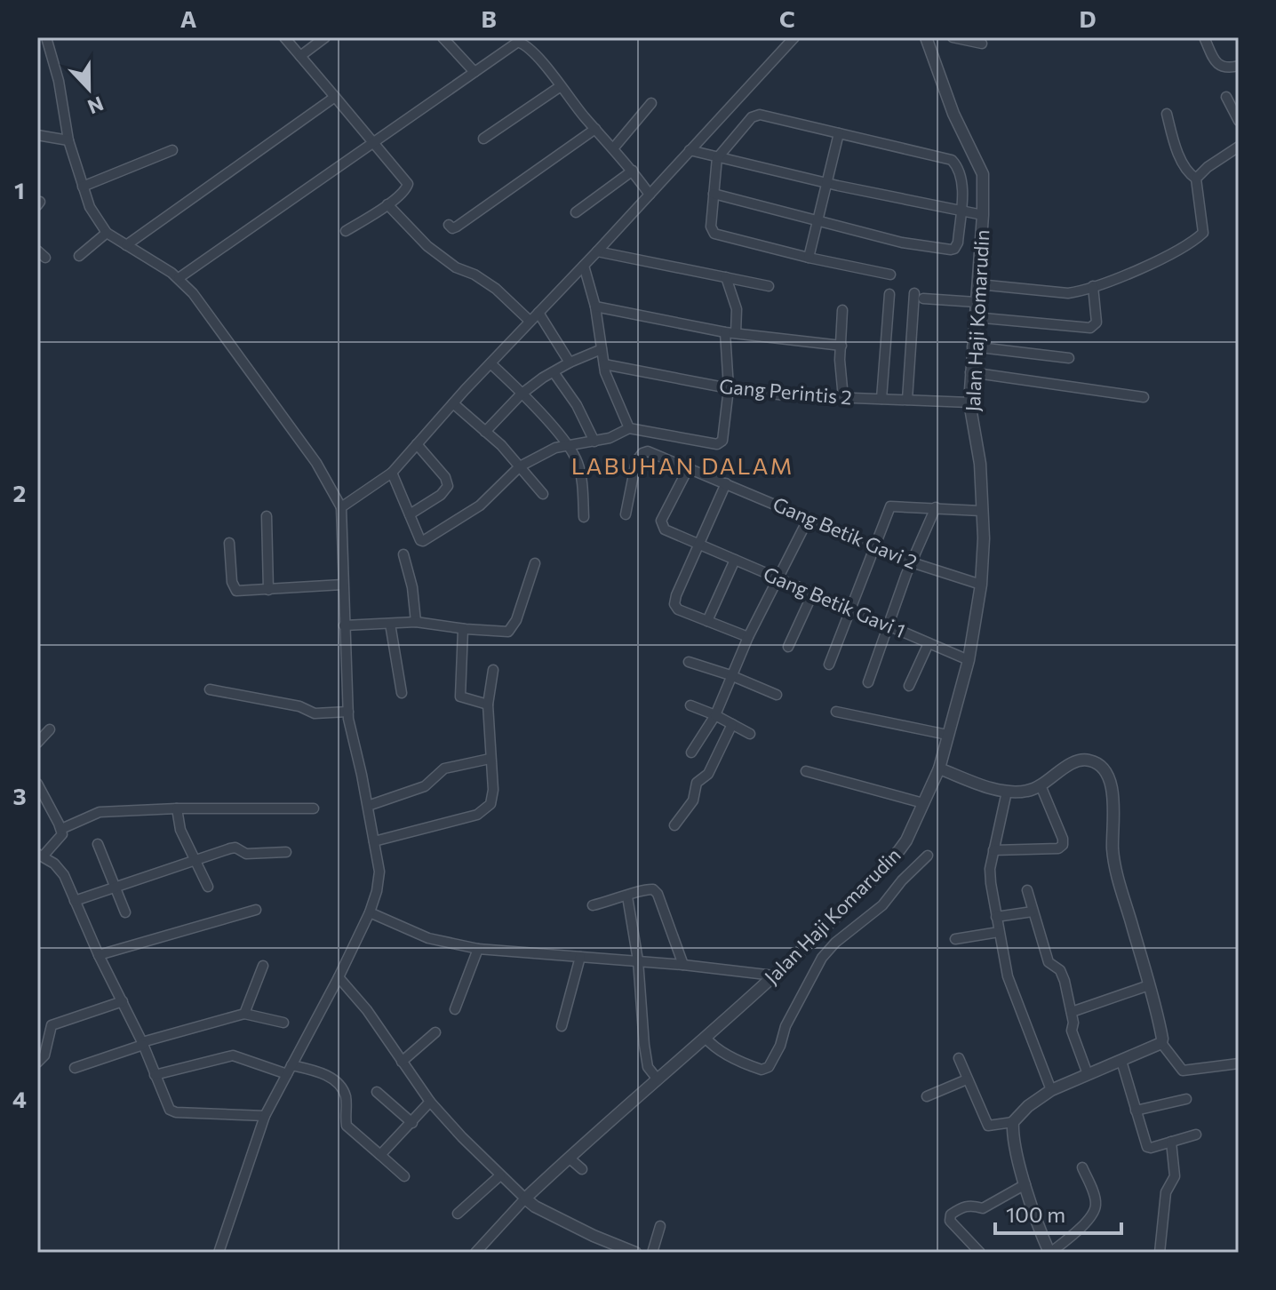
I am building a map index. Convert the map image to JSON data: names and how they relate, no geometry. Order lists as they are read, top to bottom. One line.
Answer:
{"streets":{"street":["Jalan Haji Komarudin","Gang Perintis 2","Gang Betik Gavi 2","Gang Betik Gavi 1"]},"crossings":[["Jalan Haji Komarudin","Gang Perintis 2"],["Jalan Haji Komarudin","Gang Betik Gavi 2"],["Jalan Haji Komarudin","Gang Betik Gavi 1"],["Gang Betik Gavi 2","Gang Betik Gavi 1"]],"districts":["LABUHAN DALAM"],"scale_bar":"100 m","north":"bottom","grid":{"columns":["A","B","C","D"],"rows":["1","2","3","4"]}}
